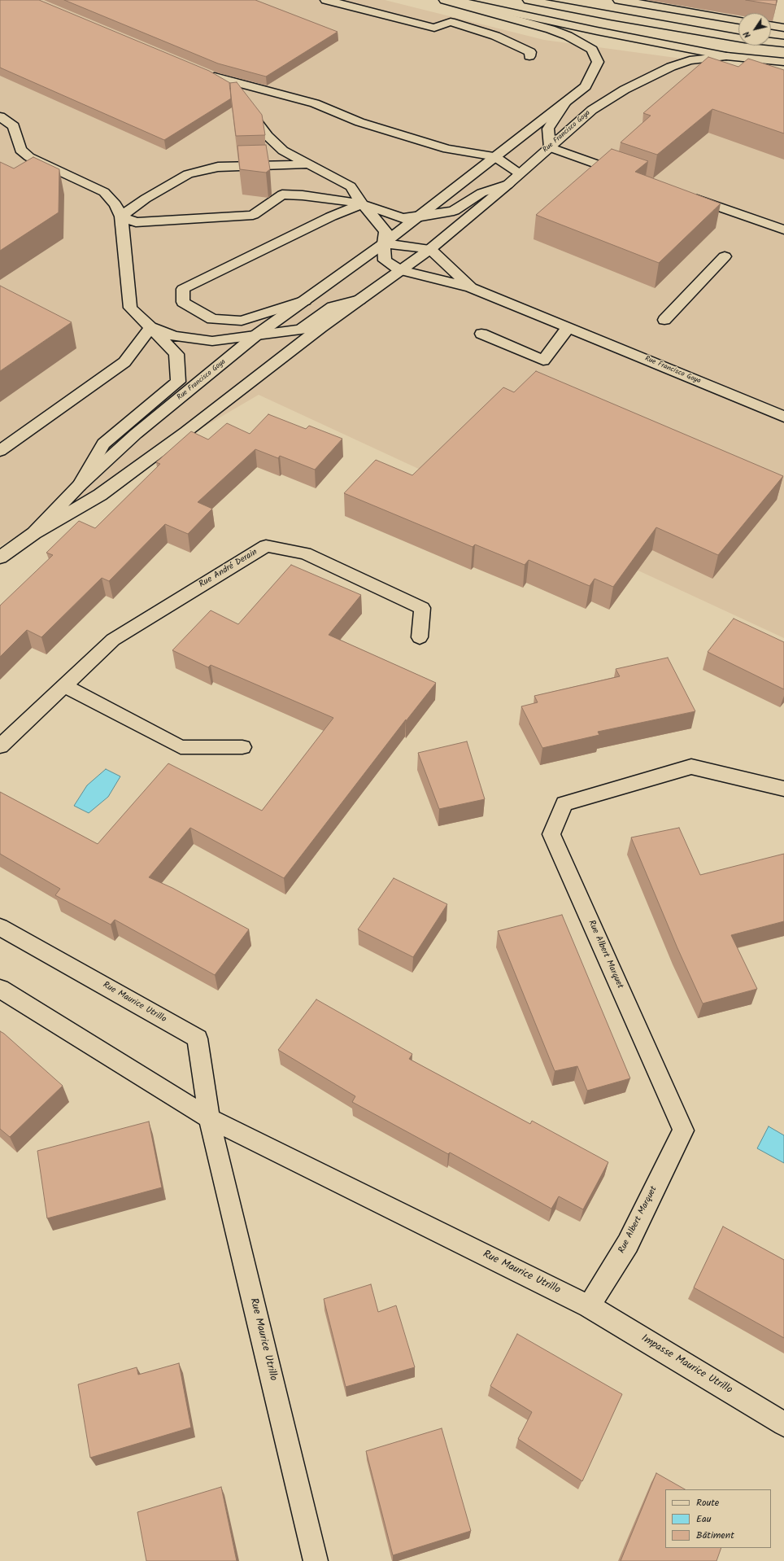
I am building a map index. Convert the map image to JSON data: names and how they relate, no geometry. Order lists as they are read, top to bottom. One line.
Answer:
{"streets":{"street":["Rue Francisco Goya","Rue André Derain","Rue Albert Marquet","Rue Maurice Utrillo","Impasse Maurice Utrillo"]},"crossings":[["Rue Albert Marquet","Rue Maurice Utrillo"],["Rue Albert Marquet","Impasse Maurice Utrillo"],["Rue Maurice Utrillo","Impasse Maurice Utrillo"]],"legend":["Route","Eau","Bâtiment"],"north":"bottom left"}
